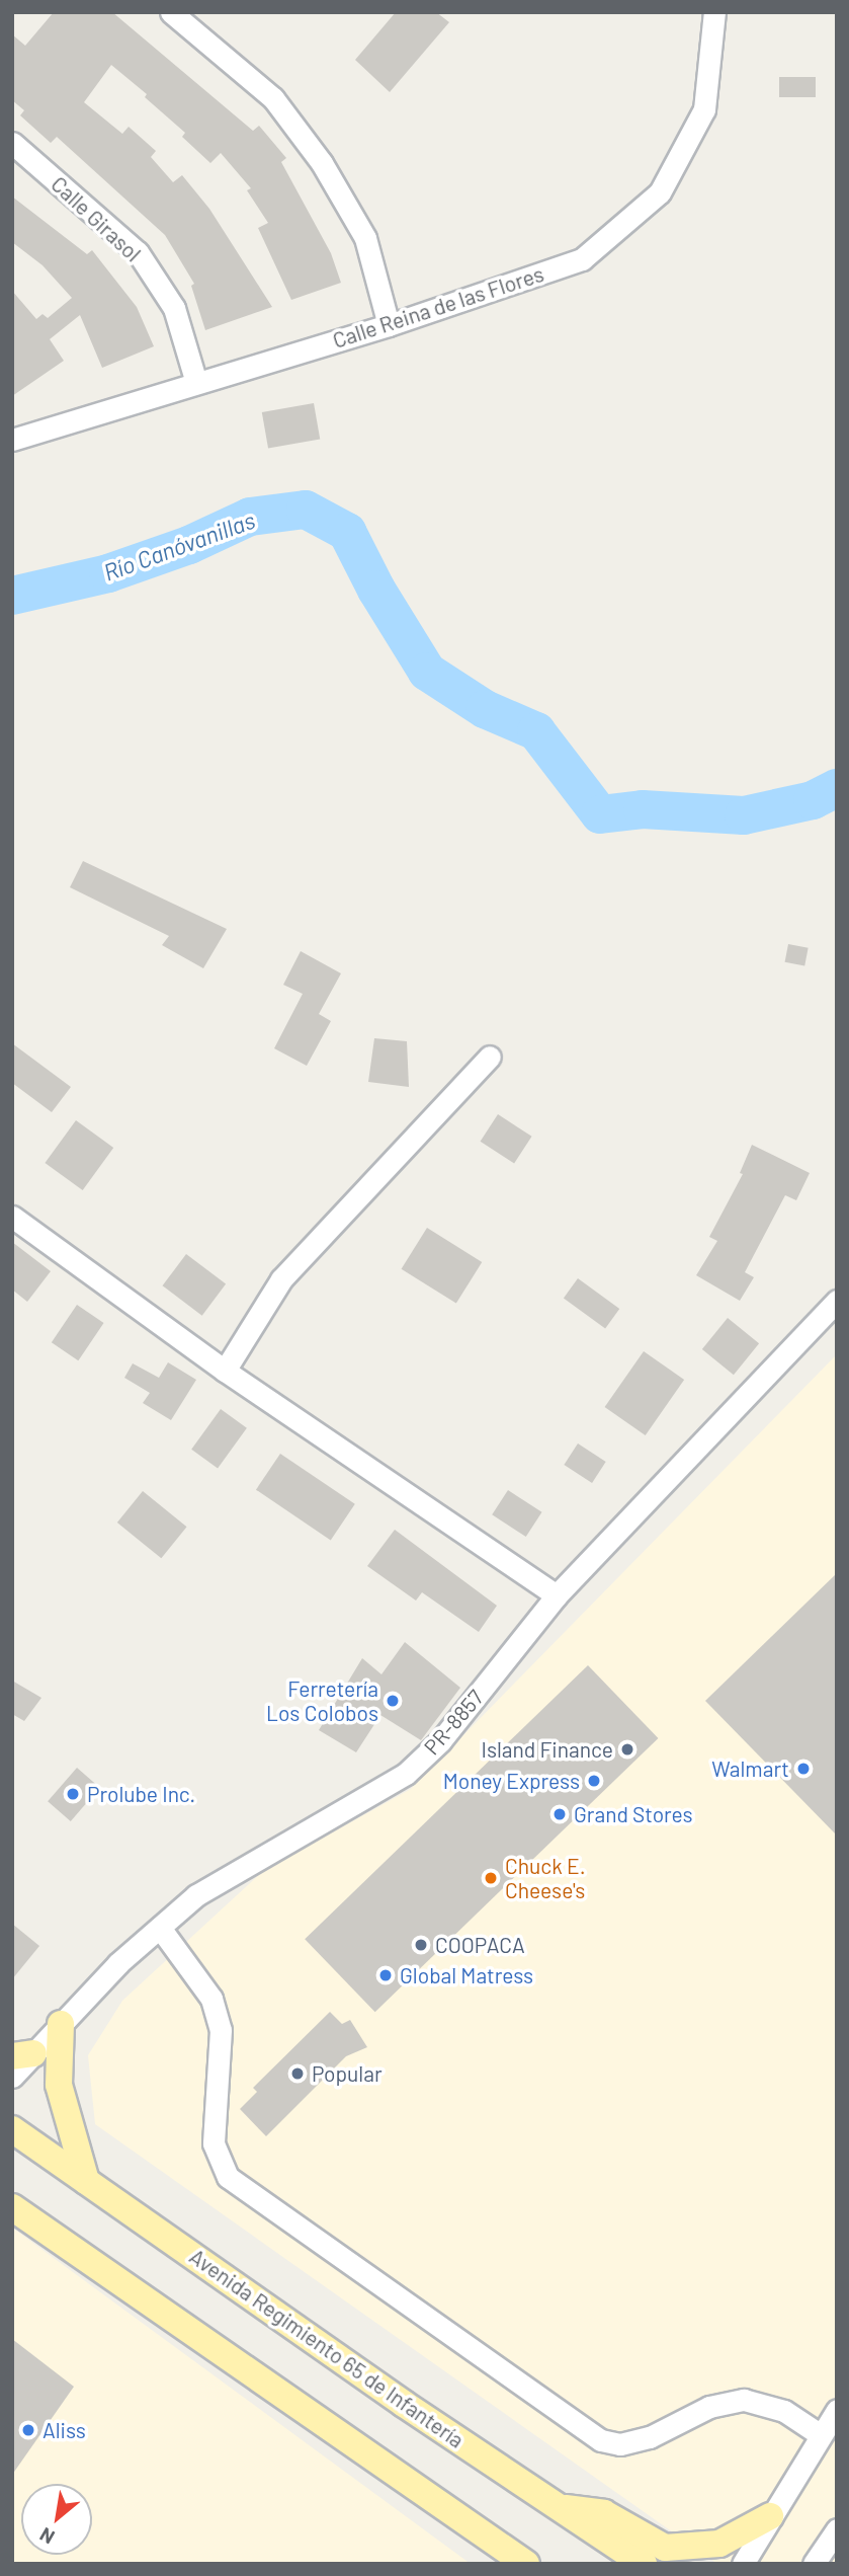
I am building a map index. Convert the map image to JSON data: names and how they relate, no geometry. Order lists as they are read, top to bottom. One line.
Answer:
{"streets":{"main road":["Avenida Regimiento 65 de Infantería"],"street":["Calle Girasol","Calle Reina de las Flores","PR-8857"]},"crossings":[["Calle Girasol","Calle Reina de las Flores"]],"water":["Río Canóvanillas"],"places":["Ferretería Los Colobos","Island Finance","Walmart","Money Express","Prolube Inc.","Grand Stores","Chuck E. Cheese's","COOPACA","Global Matress","Popular","Aliss"],"north":"bottom left"}
